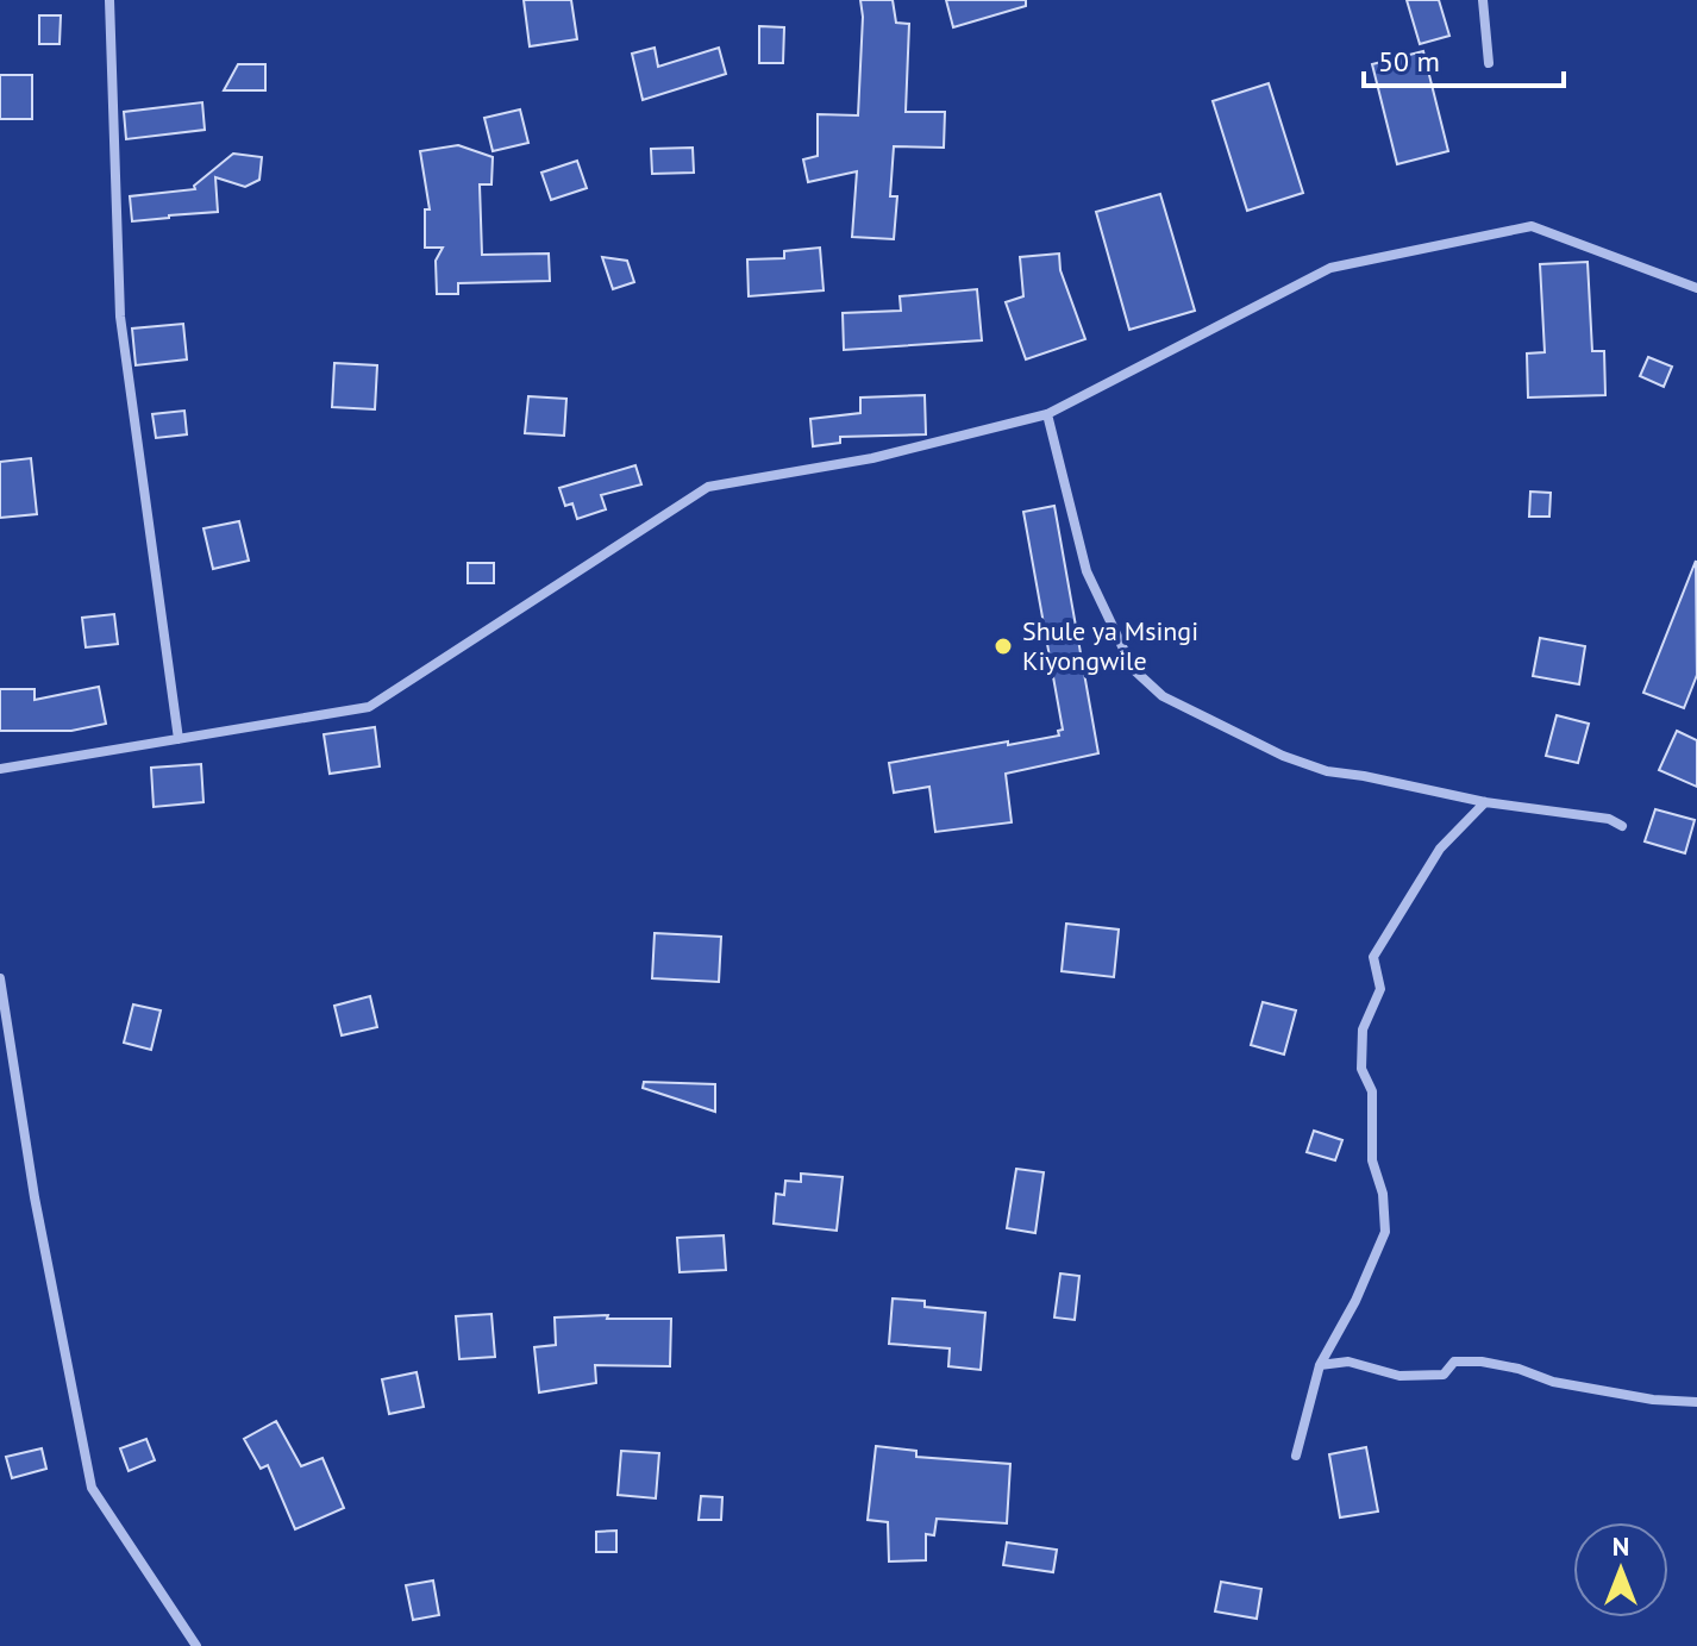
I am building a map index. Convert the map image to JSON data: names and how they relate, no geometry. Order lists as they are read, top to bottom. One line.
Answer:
{"places":["Shule ya Msingi Kiyongwile"],"scale_bar":"50 m","north":"top"}
